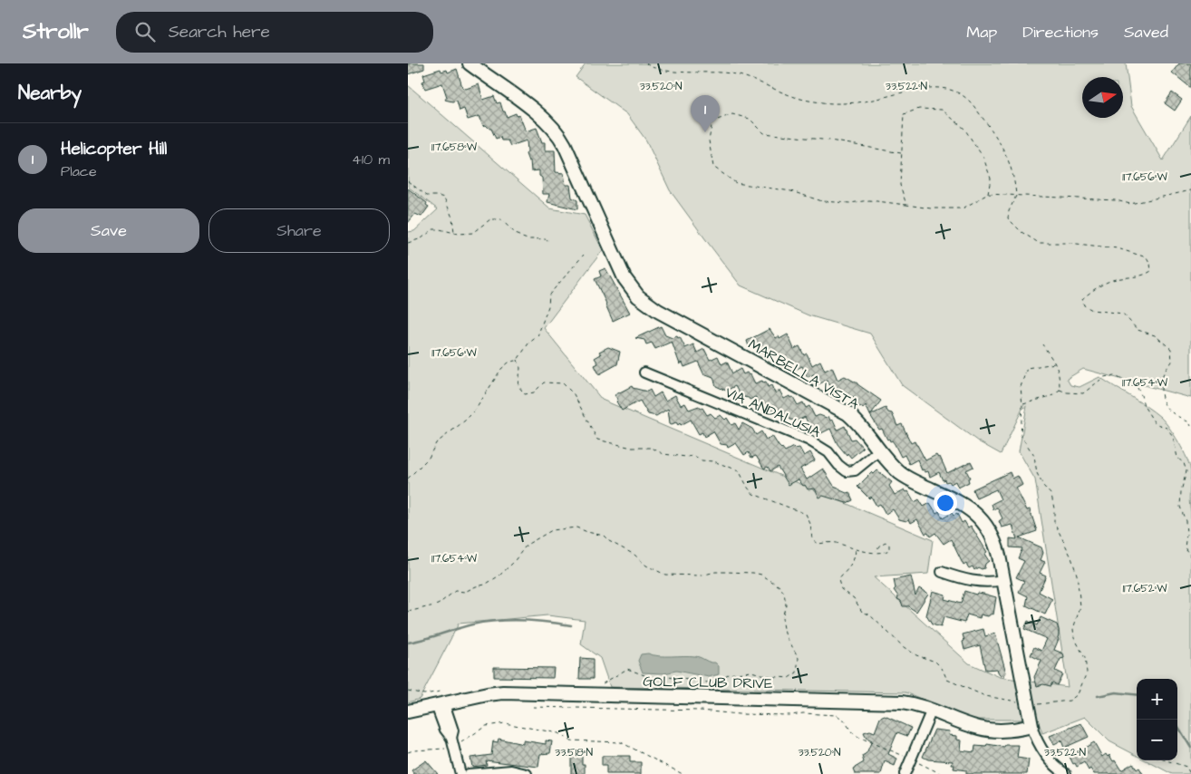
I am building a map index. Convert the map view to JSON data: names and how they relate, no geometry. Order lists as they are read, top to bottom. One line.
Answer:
{"streets":{"street":["MARBELLA VISTA","VIA ANDALUSIA","GOLF CLUB DRIVE"]},"crossings":[["MARBELLA VISTA","VIA ANDALUSIA"],["MARBELLA VISTA","GOLF CLUB DRIVE"]],"north":"right","page":{"header":"Strollr","search":"Search here","nav":["Map","Directions","Saved"],"heading":"Nearby","pins":"1","list":[{"mark":"1","name":"Helicopter Hill","note":"Place","value":"410 m"}],"buttons":["Save","Share"],"map_buttons":["+","−"]},"coordinates":["33.520°N","33.522°N","117.658°W","117.656°W","117.654°W","117.652°W","33.518°N"]}
